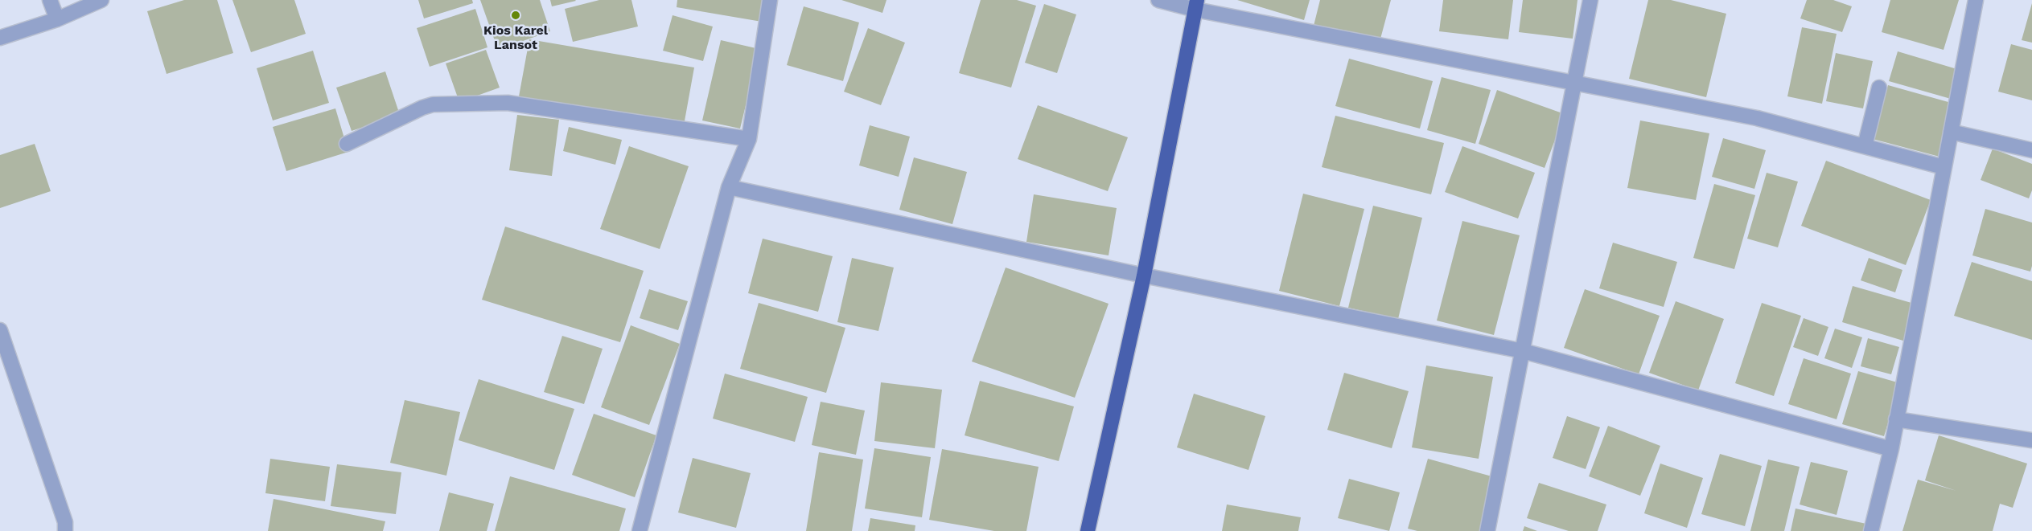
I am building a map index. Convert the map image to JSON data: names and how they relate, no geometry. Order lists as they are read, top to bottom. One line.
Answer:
{"places":["Kios Karel Lansot"]}
